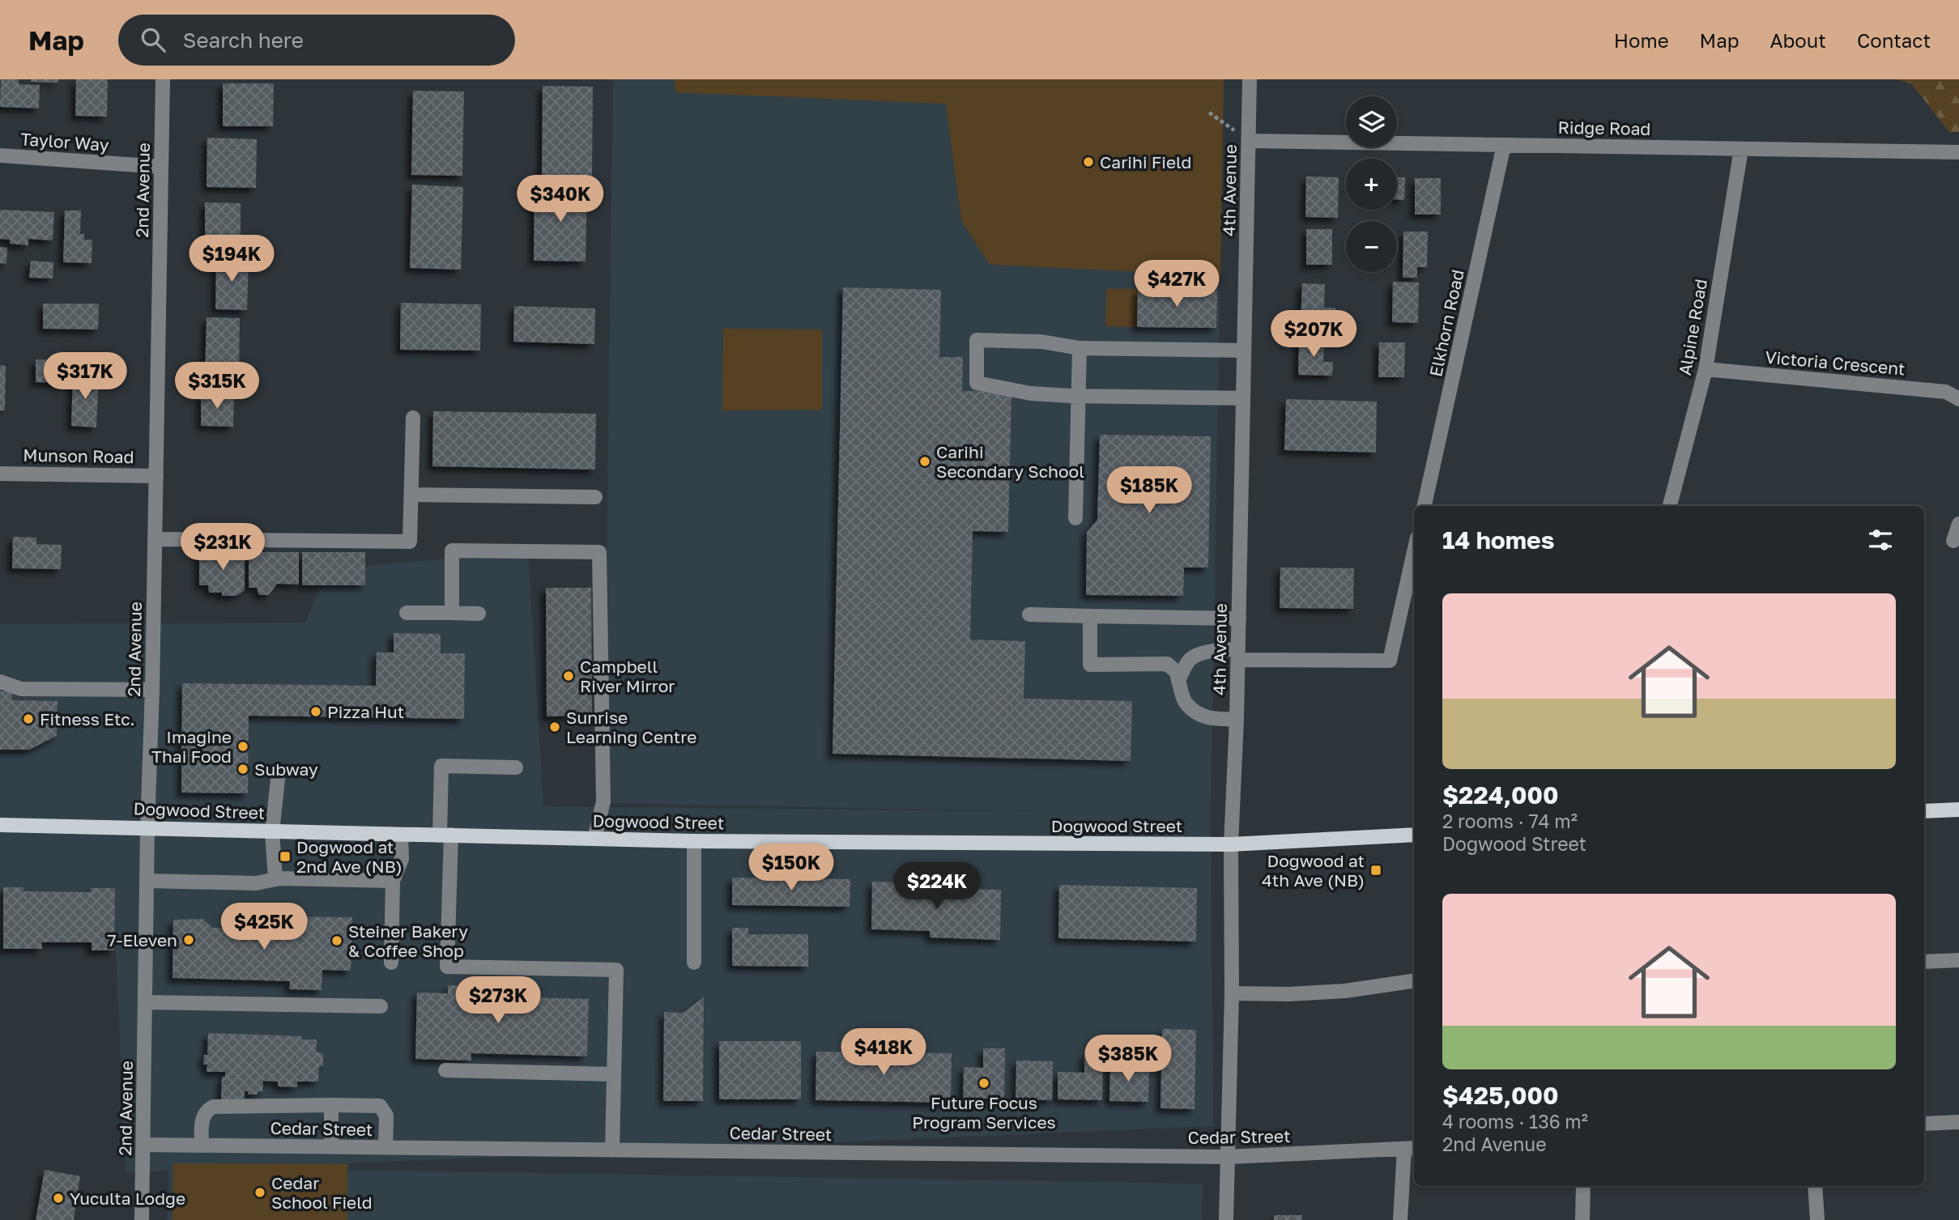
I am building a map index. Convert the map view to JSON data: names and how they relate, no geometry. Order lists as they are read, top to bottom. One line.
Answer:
{"streets":{"main road":["Dogwood Street"],"street":["Ridge Road","Taylor Way","2nd Avenue","4th Avenue","Elkhorn Road","Alpine Road","Victoria Crescent","Munson Road","Cedar Street"]},"crossings":[["Ridge Road","4th Avenue"],["Ridge Road","Elkhorn Road"],["Ridge Road","Alpine Road"],["Taylor Way","2nd Avenue"],["2nd Avenue","Munson Road"],["2nd Avenue","Dogwood Street"],["2nd Avenue","Cedar Street"],["4th Avenue","Dogwood Street"],["4th Avenue","Cedar Street"],["Alpine Road","Victoria Crescent"]],"places":{"other":["Carihi Field","Carihi Secondary School","Campbell River Mirror","Pizza Hut","Fitness Etc.","Sunrise Learning Centre","Imagine Thai Food","Subway","7-Eleven","Steiner Bakery & Coffee Shop","Future Focus Program Services","Cedar School Field","Yuculta Lodge"],"transit":["Dogwood at 2nd Ave (NB)","Dogwood at 4th Ave (NB)"]},"page":{"header":"Map","search":"Search here","nav":["Home","Map","About","Contact"],"map_buttons":["+","−"],"price":["$340K","$194K","$427K","$207K","$317K","$315K","$185K","$231K","$150K","$224K","$425K","$273K","$418K","$385K"],"heading":"14 homes","list":[{"name":"$224,000","note":"2 rooms · 74 m² · Dogwood Street"},{"name":"$425,000","note":"4 rooms · 136 m² · 2nd Avenue"}]}}
